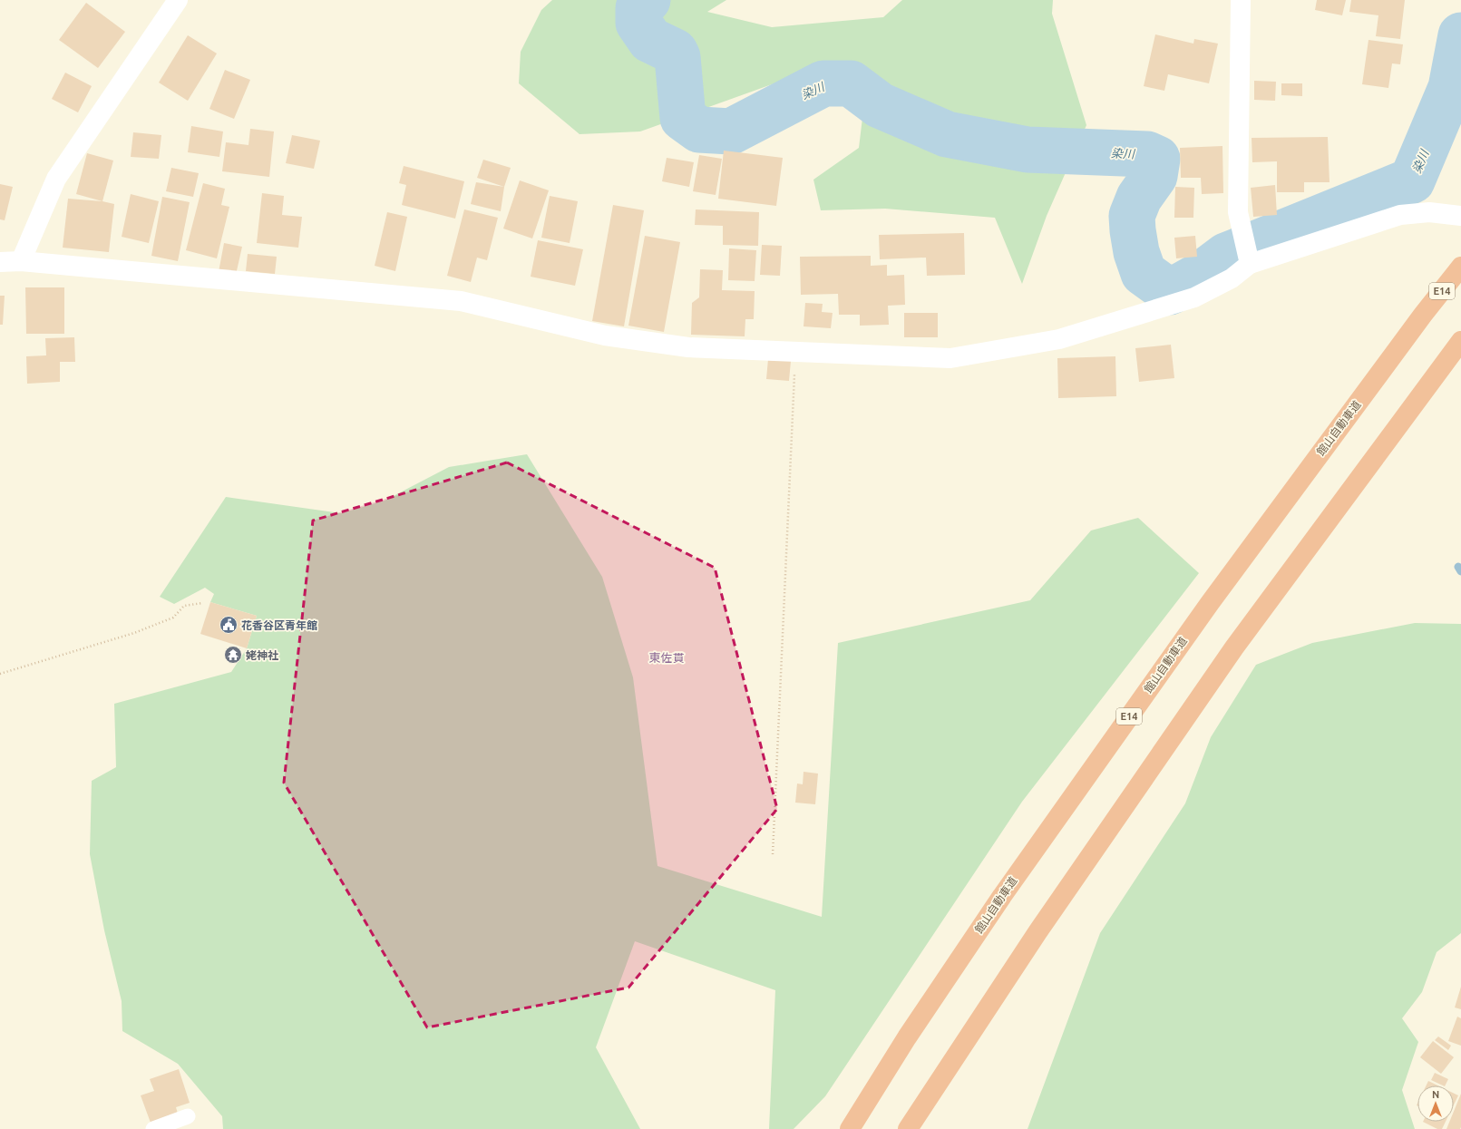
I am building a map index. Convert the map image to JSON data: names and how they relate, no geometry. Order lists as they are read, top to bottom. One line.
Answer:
{"streets":{"highway":["E14","館山自動車道"]},"districts":["東佐貫"],"water":["染川"],"places":{"public building":["花香谷区青年館"],"temple":["姥神社"]},"north":"top"}
